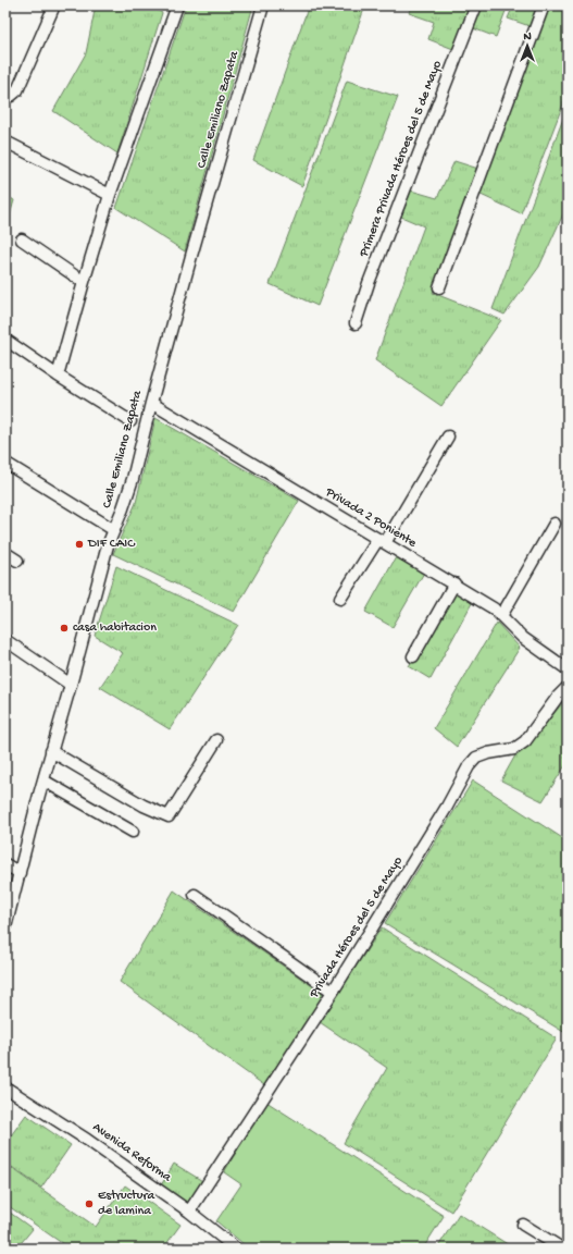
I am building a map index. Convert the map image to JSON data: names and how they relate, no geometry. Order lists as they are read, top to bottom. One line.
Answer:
{"streets":{"street":["Calle Emiliano Zapata","Primera Privada Héroes del 5 de Mayo","Privada 2 Poniente","Privada Héroes del 5 de Mayo","Avenida Reforma"]},"crossings":[["Calle Emiliano Zapata","Privada 2 Poniente"],["Privada Héroes del 5 de Mayo","Avenida Reforma"]],"places":["DIF CAIC","casa habitacion","Estructura de lamina"],"north":"top"}
